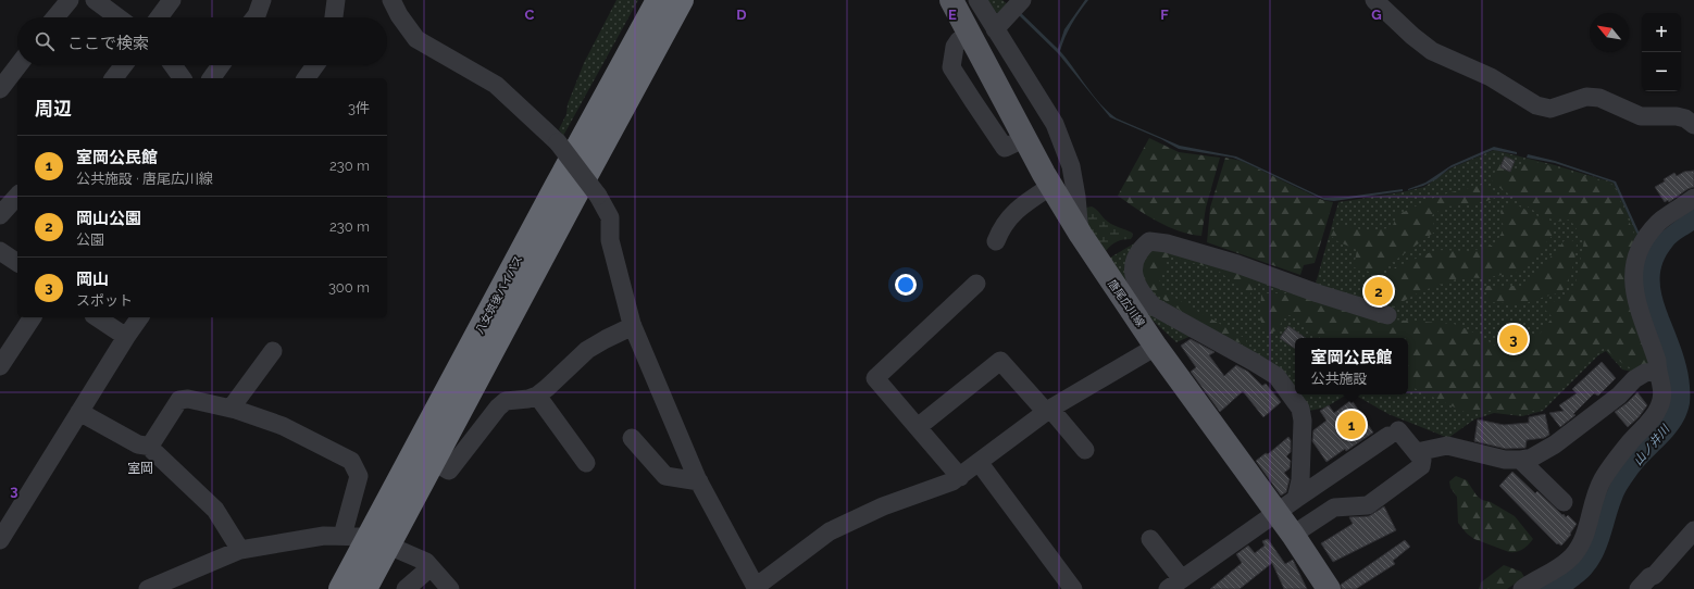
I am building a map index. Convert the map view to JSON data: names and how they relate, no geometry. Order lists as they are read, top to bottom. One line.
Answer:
{"streets":{"highway":["八女筑後バイパス"],"main road":["唐尾広川線"]},"districts":["室岡"],"water":["山ノ井川"],"north":"top left","page":{"map_buttons":["+","−"],"search":"ここで検索","heading":["周辺","3件"],"list":[{"mark":"1","name":"室岡公民館","note":"公共施設 · 唐尾広川線","value":"230 m"},{"mark":"2","name":"岡山公園","note":"公園","value":"230 m"},{"mark":"3","name":"岡山","note":"スポット","value":"300 m"}],"pins":["2","3","1"],"popup":["室岡公民館","公共施設"]},"grid":{"columns":["C","D","E","F","G"],"rows":["3"]}}
